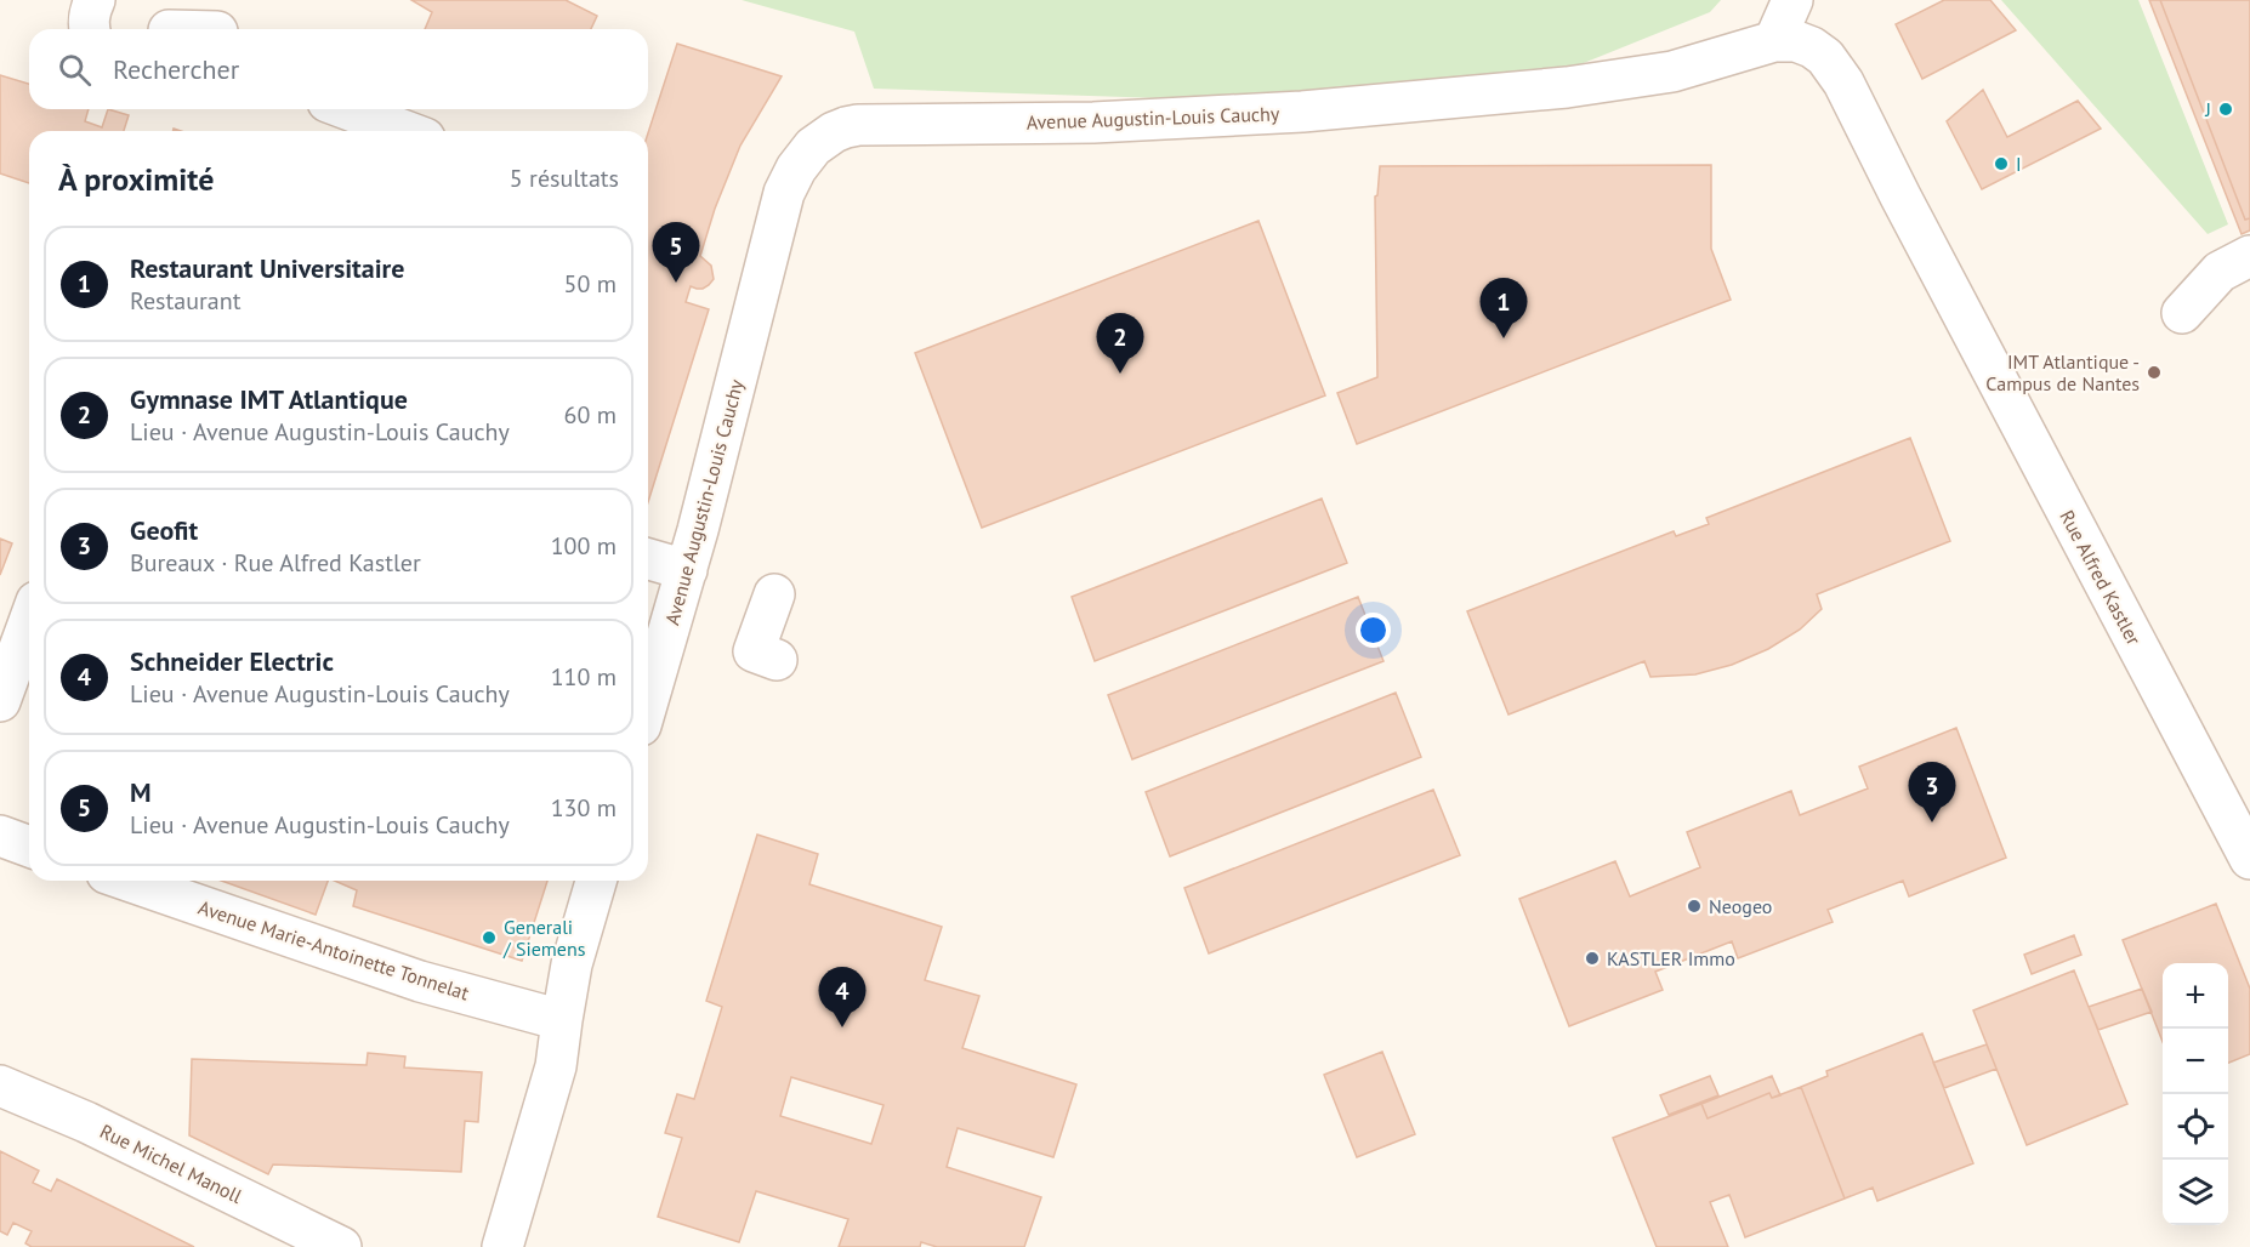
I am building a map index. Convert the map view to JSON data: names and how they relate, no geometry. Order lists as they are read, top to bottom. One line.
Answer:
{"streets":{"street":["Avenue Augustin-Louis Cauchy","Rue Alfred Kastler","Avenue Marie-Antoinette Tonnelat","Rue Michel Manoll"]},"crossings":[["Avenue Augustin-Louis Cauchy","Rue Alfred Kastler"]],"places":["J","I","IMT Atlantique - Campus de Nantes","Neogeo","Generali / Siemens","KASTLER Immo"],"page":{"search":"Rechercher","heading":["À proximité","5 résultats"],"pins":["5","1","2","3","4"],"list":[{"mark":"1","name":"Restaurant Universitaire","note":"Restaurant","value":"50 m"},{"mark":"2","name":"Gymnase IMT Atlantique","note":"Lieu · Avenue Augustin-Louis Cauchy","value":"60 m"},{"mark":"3","name":"Geofit","note":"Bureaux · Rue Alfred Kastler","value":"100 m"},{"mark":"4","name":"Schneider Electric","note":"Lieu · Avenue Augustin-Louis Cauchy","value":"110 m"},{"mark":"5","name":"M","note":"Lieu · Avenue Augustin-Louis Cauchy","value":"130 m"}],"map_buttons":["+","−"]}}
